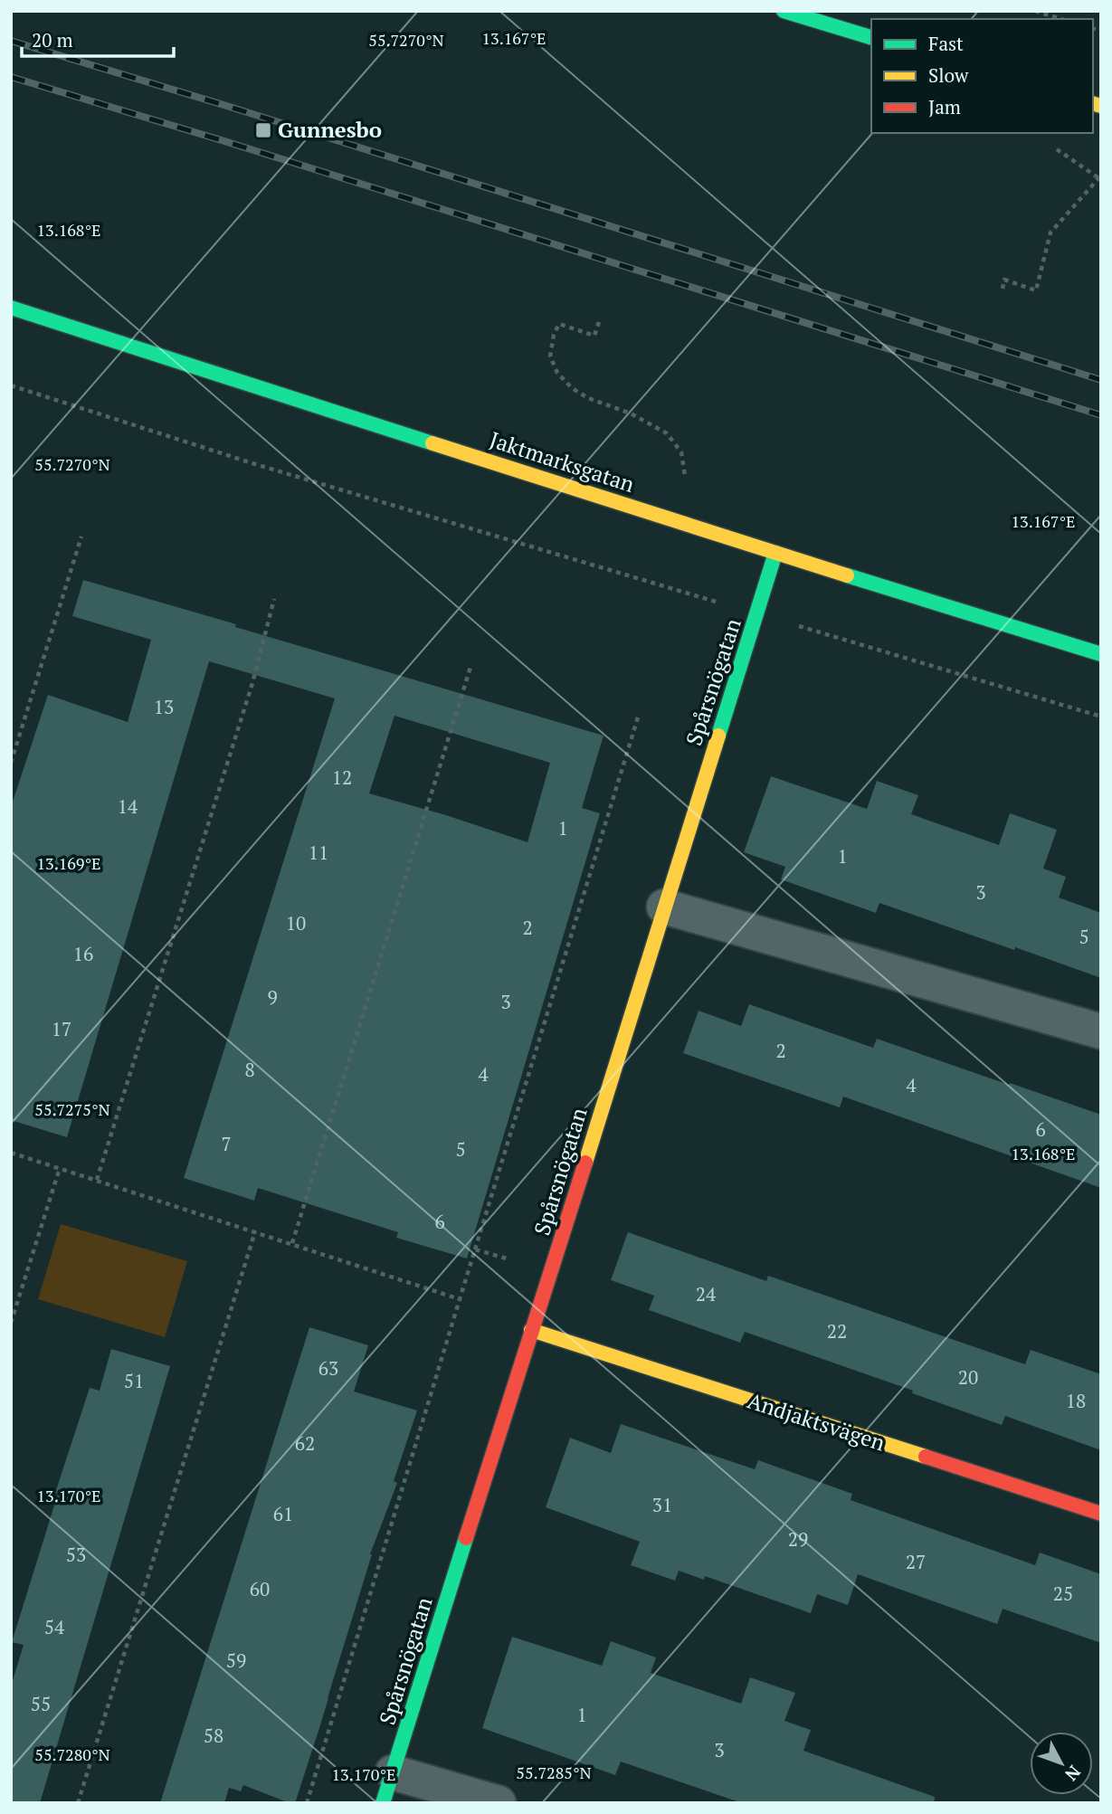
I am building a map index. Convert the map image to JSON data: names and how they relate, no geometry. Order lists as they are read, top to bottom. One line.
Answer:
{"streets":{"street":["Jaktmarksgatan","Spårsnögatan","Andjaktsvägen"]},"crossings":[["Jaktmarksgatan","Spårsnögatan"],["Spårsnögatan","Andjaktsvägen"]],"places":{"transit":["Gunnesbo"]},"house_numbers":["13","12","14","1","11","1","3","10","2","5","16","9","3","17","2","8","4","4","6","7","5","6","24","22","63","20","51","18","62","31","61","29","53","27","60","25","54","59","55","1","58","3"],"legend":["Fast","Slow","Jam"],"scale_bar":"20 m","north":"bottom right","coordinates":["13.167°E","55.7270°N","13.168°E","13.169°E","55.7275°N","13.170°E","55.7280°N","55.7285°N"]}
